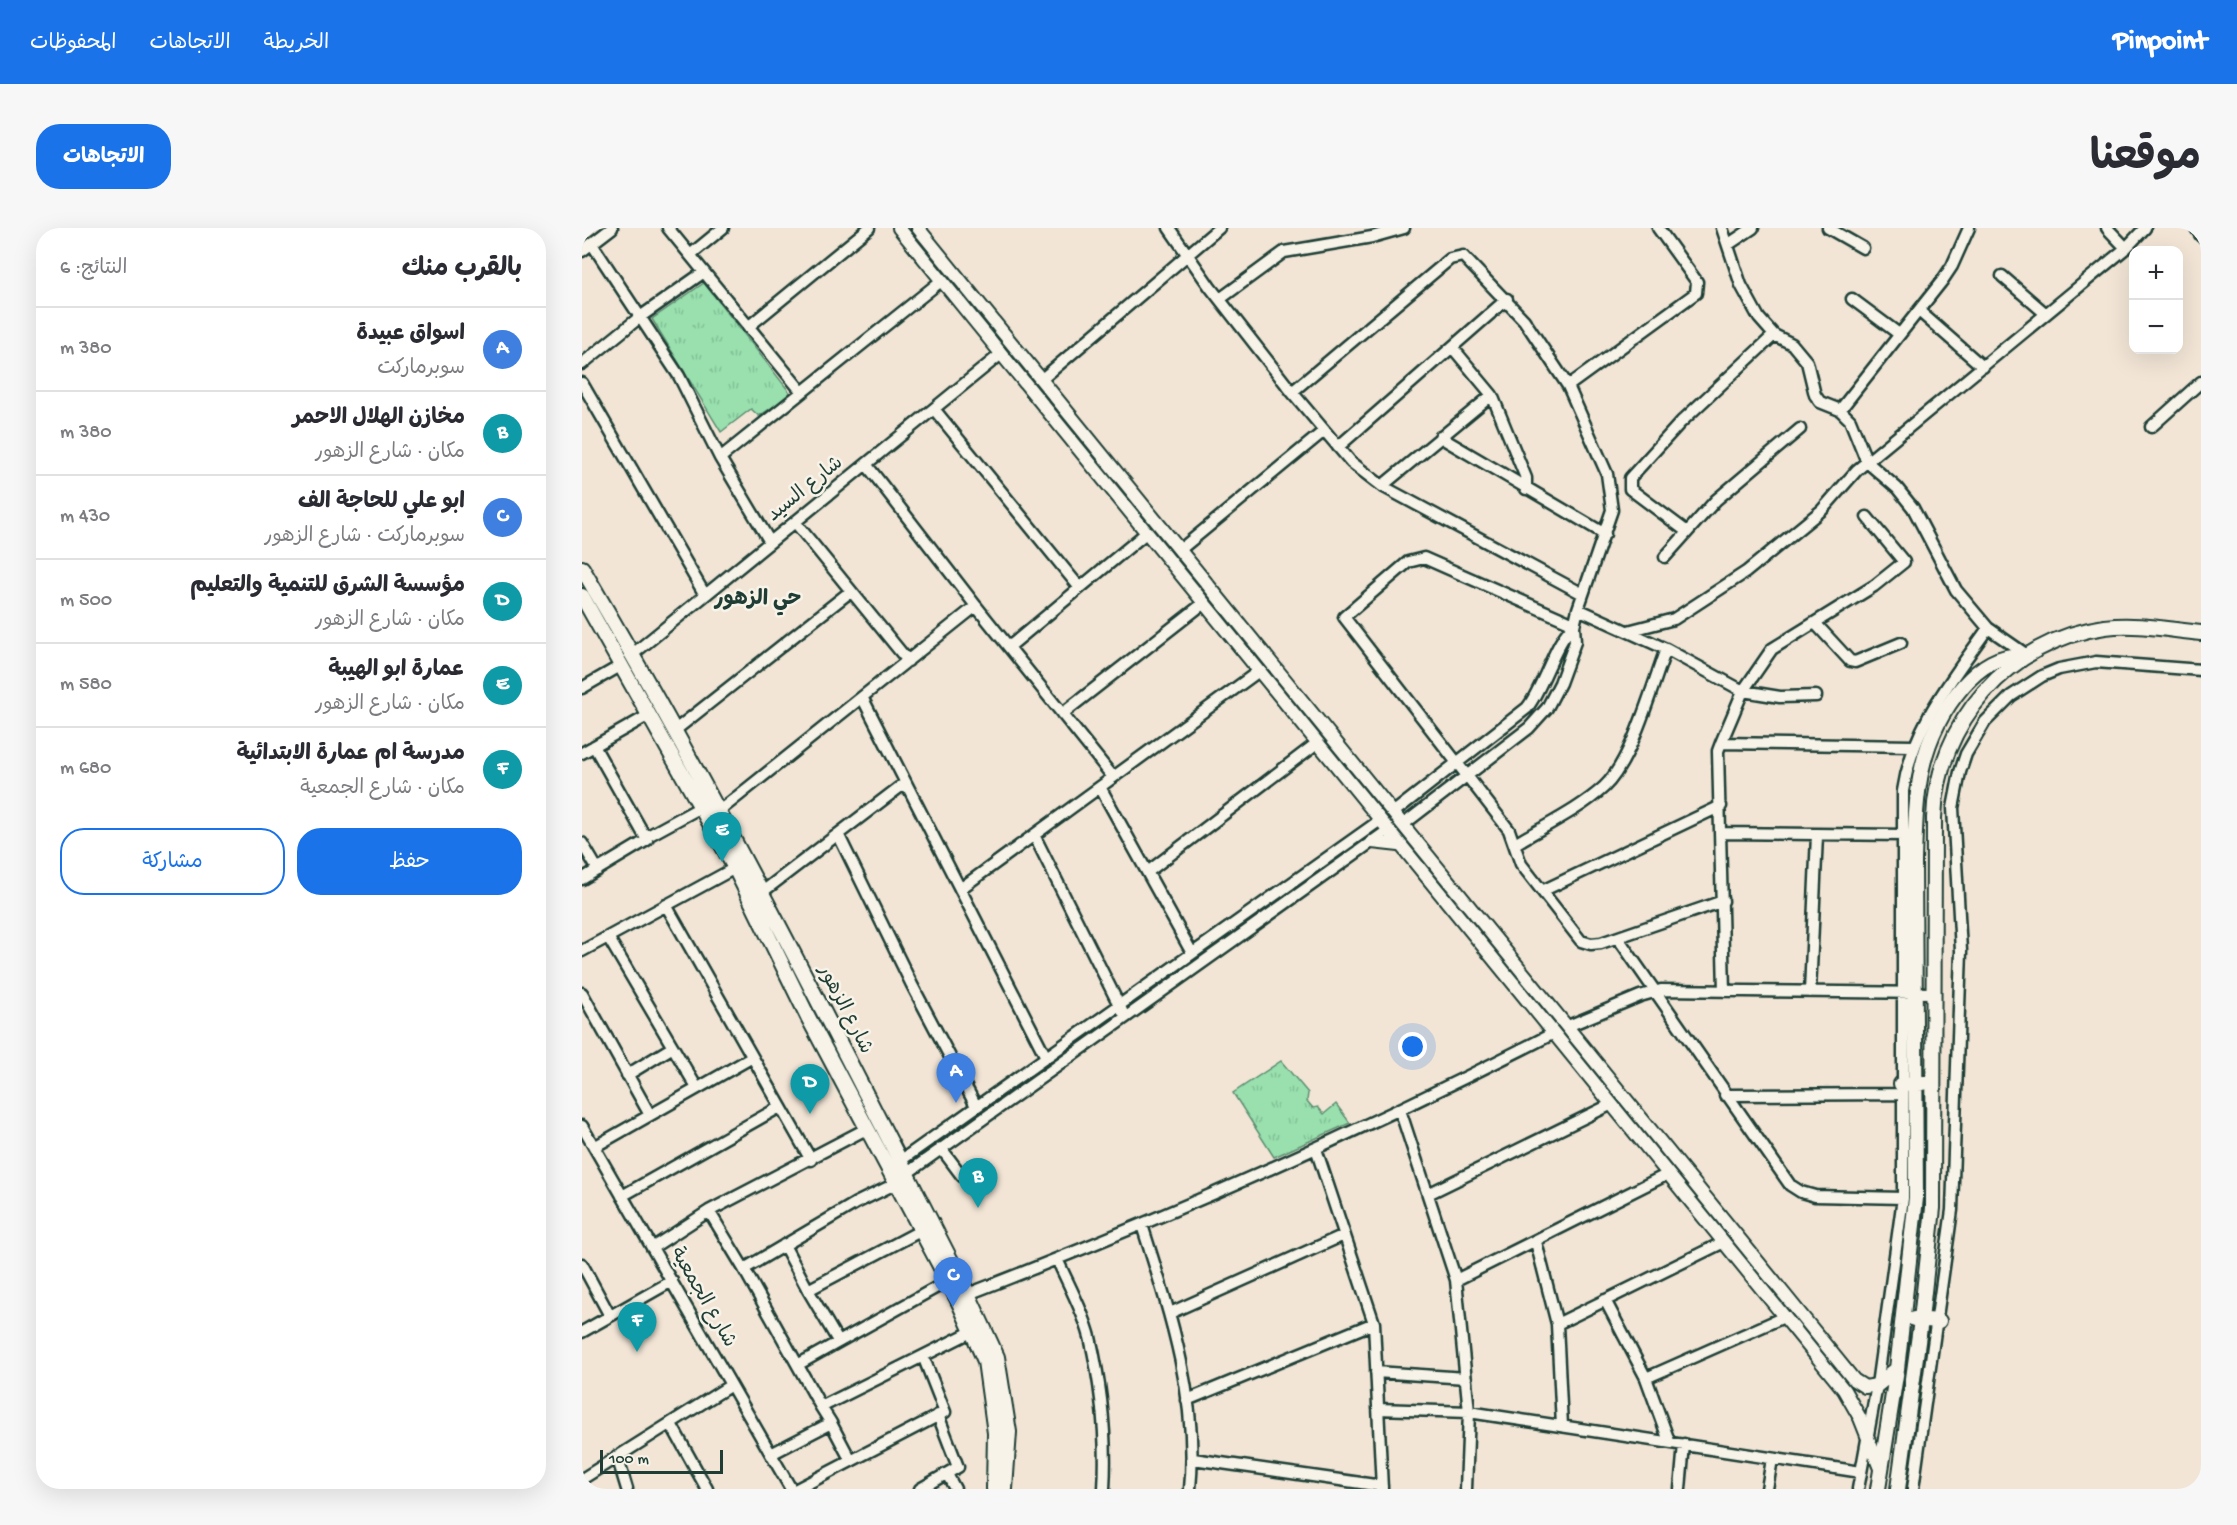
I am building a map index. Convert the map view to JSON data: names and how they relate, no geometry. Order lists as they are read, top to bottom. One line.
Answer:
{"streets":{"main road":["شارع الزهور"],"street":["شارع السيد","شارع الجمعية"]},"crossings":[["شارع السيد","شارع الزهور"]],"districts":["حي الزهور"],"scale_bar":"100 m","page":{"header":"Pinpoint","nav":["الخريطة","الاتجاهات","المحفوظات"],"title":"موقعنا","buttons":["الاتجاهات",["حفظ","مشاركة"]],"heading":["بالقرب منك","النتائج: 6"],"map_buttons":["+","−"],"list":[{"mark":"A","name":"اسواق عبيدة","note":"سوبرماركت","value":"380 m"},{"mark":"B","name":"مخازن الهلال الاحمر","note":"مكان · شارع الزهور","value":"380 m"},{"mark":"C","name":"ابو علي للحاجة الف","note":"سوبرماركت · شارع الزهور","value":"430 m"},{"mark":"D","name":"مؤسسة الشرق للتنمية والتعليم","note":"مكان · شارع الزهور","value":"500 m"},{"mark":"E","name":"عمارة ابو الهيبة","note":"مكان · شارع الزهور","value":"580 m"},{"mark":"F","name":"مدرسة ام عمارة الابتدائية","note":"مكان · شارع الجمعية","value":"680 m"}],"pins":["E","A","D","B","C","F"],"scale":"100 m"}}
